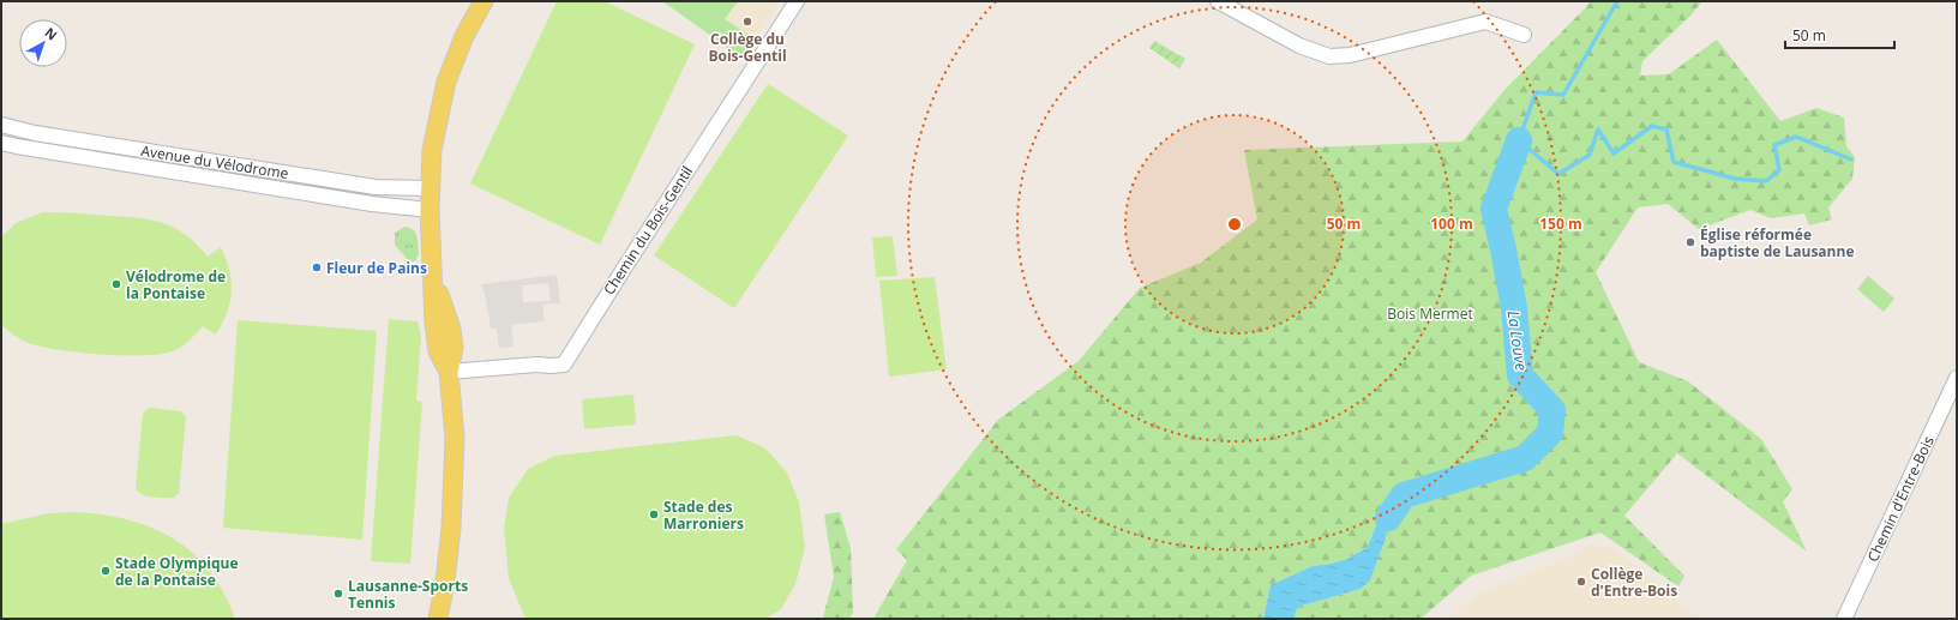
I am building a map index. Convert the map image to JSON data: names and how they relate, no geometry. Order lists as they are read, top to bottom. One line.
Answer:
{"streets":{"street":["Avenue du Vélodrome","Chemin du Bois-Gentil","Chemin d'Entre-Bois"]},"water":["La Louve"],"parks":["Bois Mermet"],"places":["Collège du Bois-Gentil","Église réformée baptiste de Lausanne","Fleur de Pains","Vélodrome de la Pontaise","Stade des Marroniers","Stade Olympique de la Pontaise","Collège d'Entre-Bois","Lausanne-Sports Tennis"],"scale_bar":"50 m","north":"top right","rings":["50 m","100 m","150 m"]}
